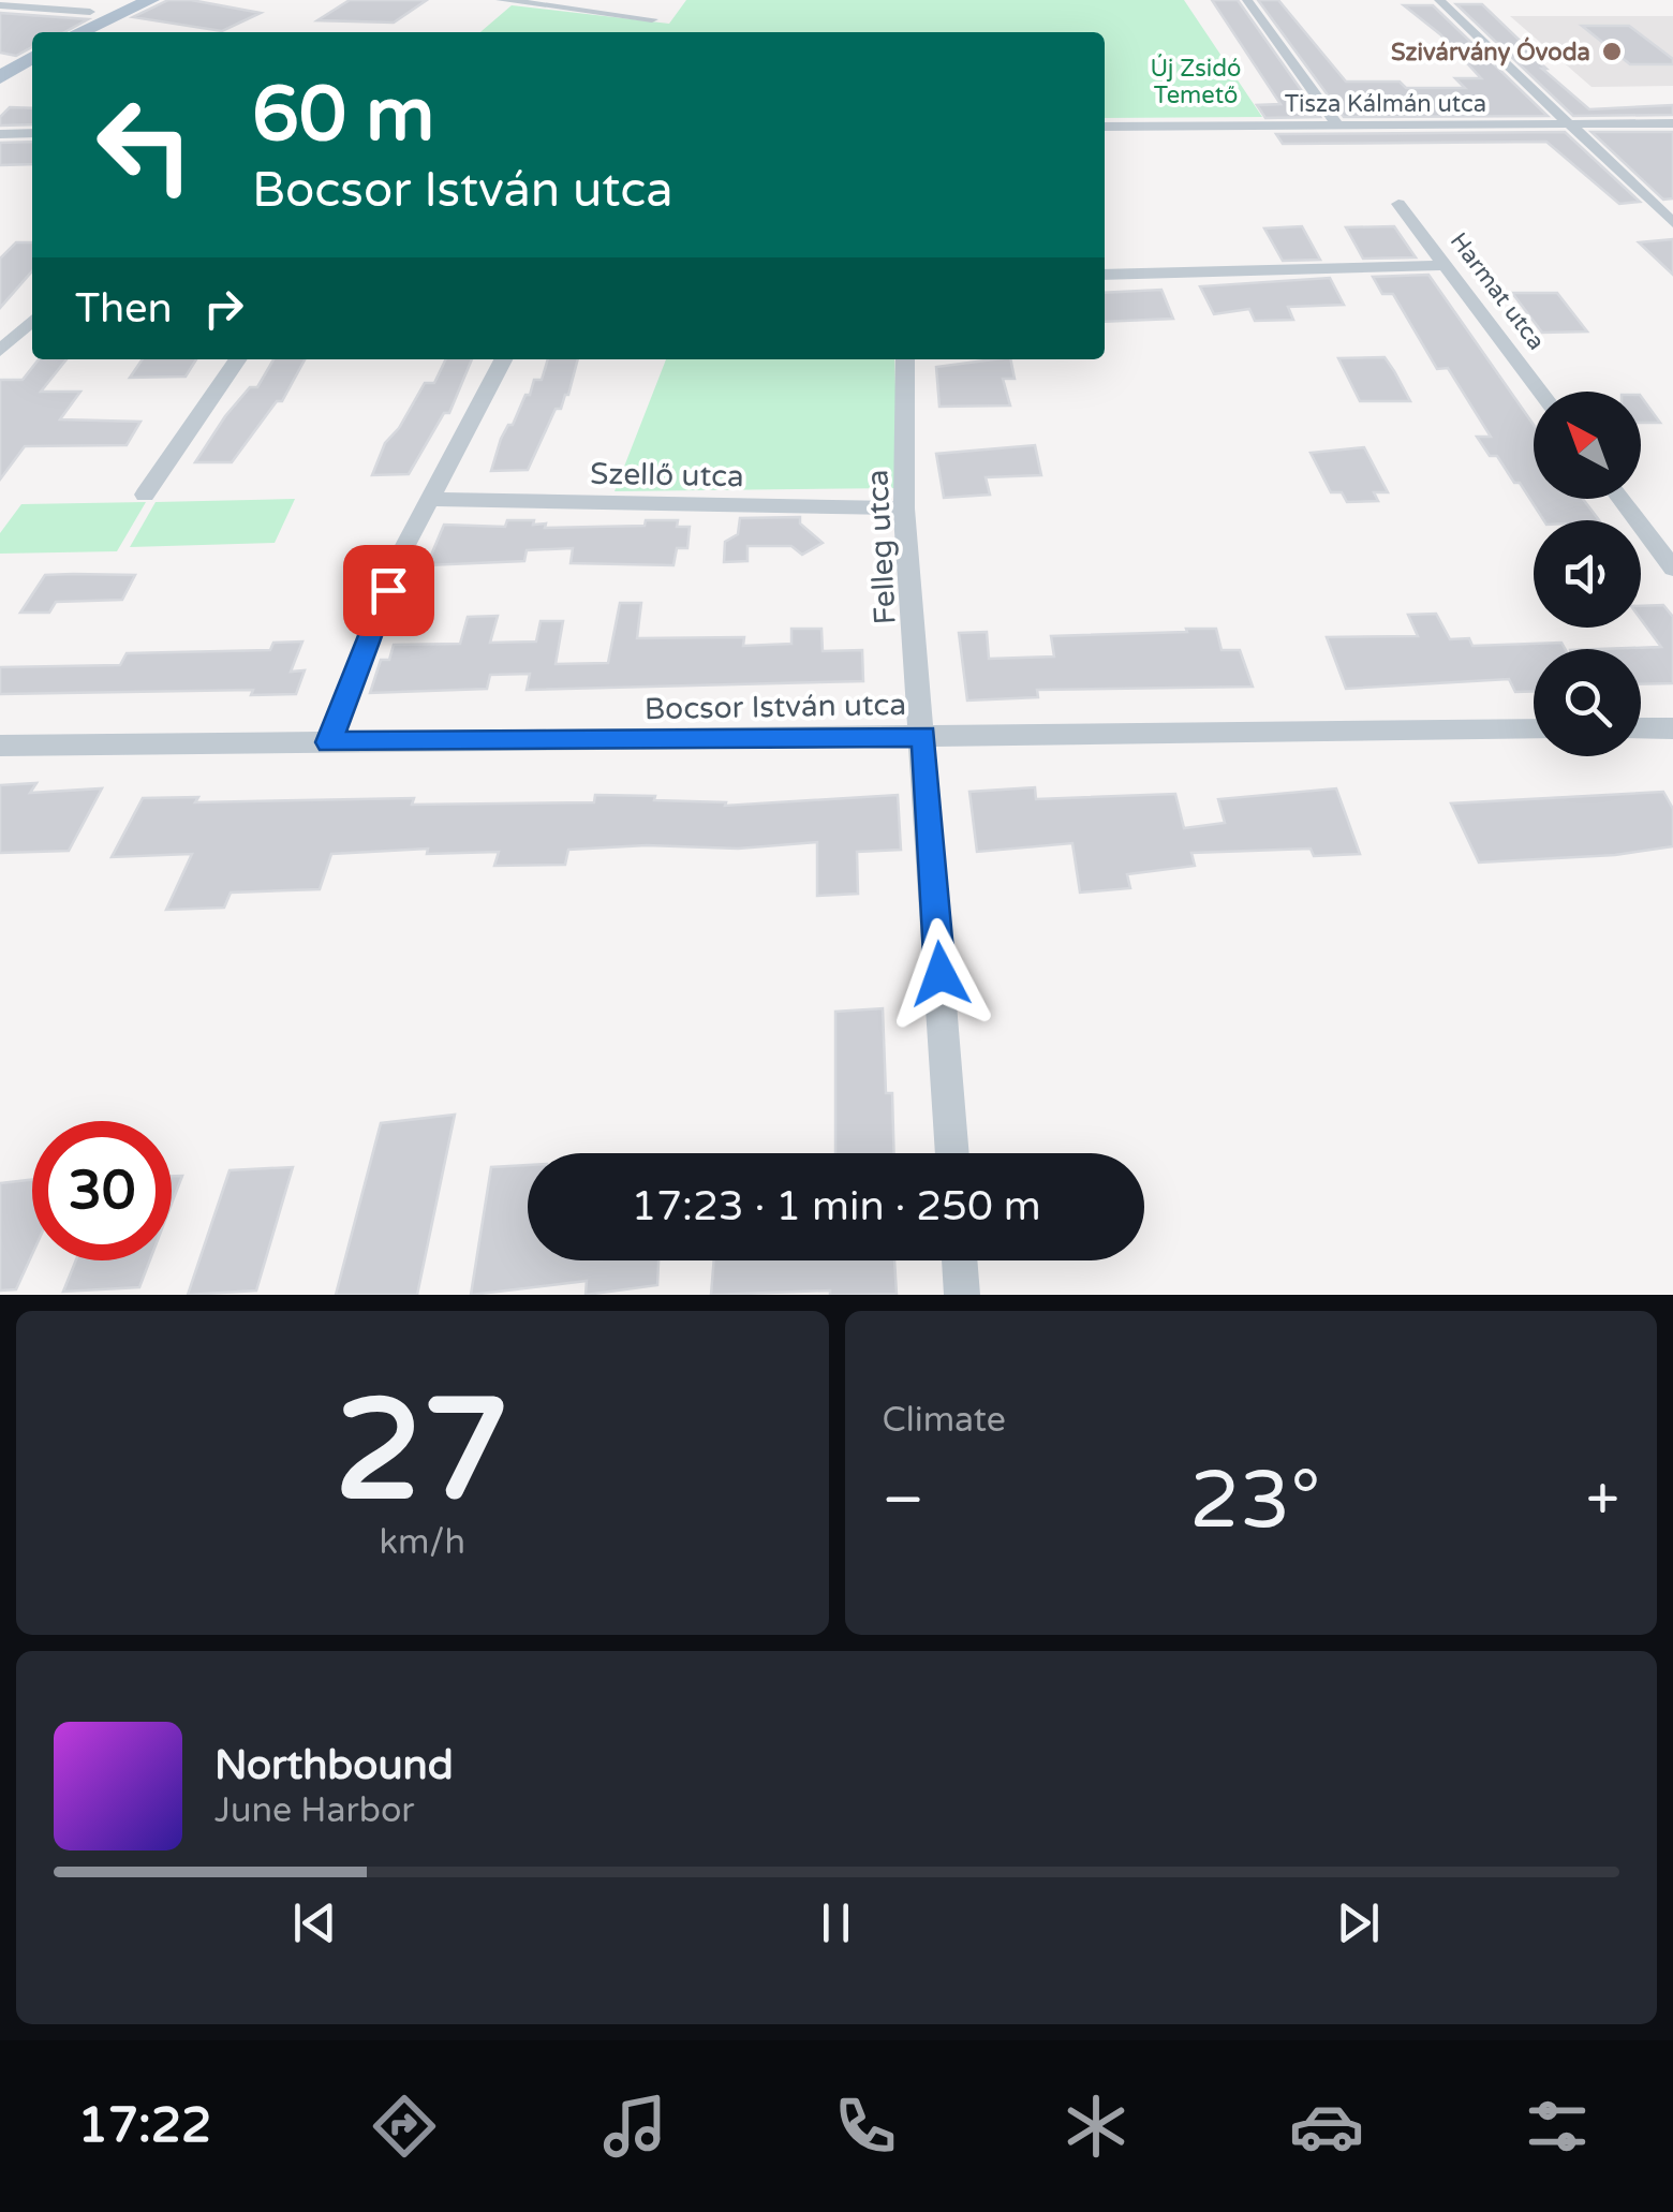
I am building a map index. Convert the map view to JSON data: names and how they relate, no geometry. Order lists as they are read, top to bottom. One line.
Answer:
{"streets":{"street":["Tisza Kálmán utca","Harmat utca","Szellő utca","Felleg utca","Bocsor István utca"]},"crossings":[["Szellő utca","Felleg utca"],["Felleg utca","Bocsor István utca"]],"parks":["Új Zsidó Temető"],"places":["Szivárvány Óvoda"],"north":"top left","page":{"turn":["60 m","Bocsor István utca"],"then":"Then","limit":"30","trip":"17:23 · 1 min · 250 m","tile":[["27","km/h"],"Climate"],"heat":["−","23°","+"],"song":["Northbound","June Harbor"],"tabs":"17:22"}}
